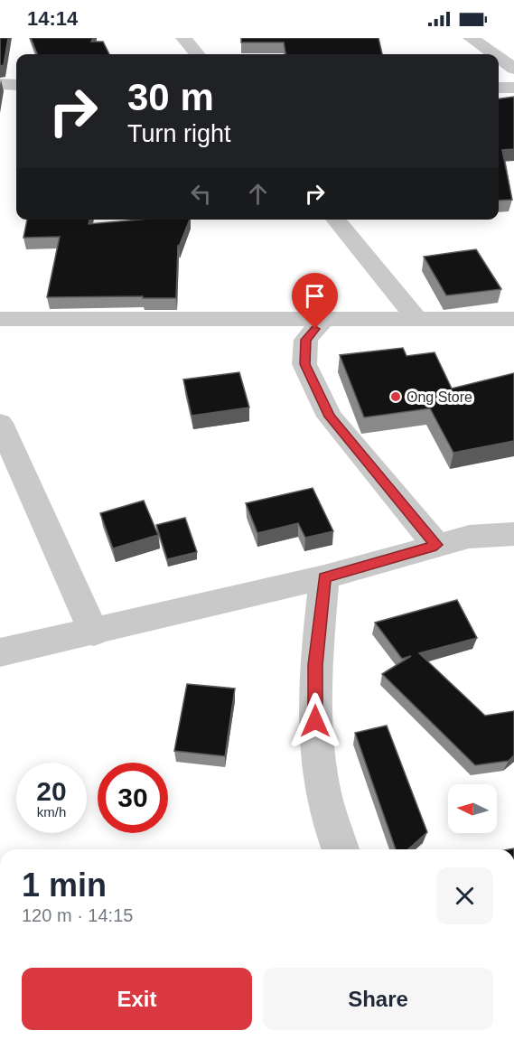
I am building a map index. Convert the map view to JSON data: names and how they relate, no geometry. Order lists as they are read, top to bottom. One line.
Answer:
{"places":["Ong Store"],"north":"left","page":{"status":"14:14","turn":["30 m","Turn right"],"speed":"20 km/h","limit":"30","heading":["1 min","120 m · 14:15"],"buttons":["Exit","Share"]}}
